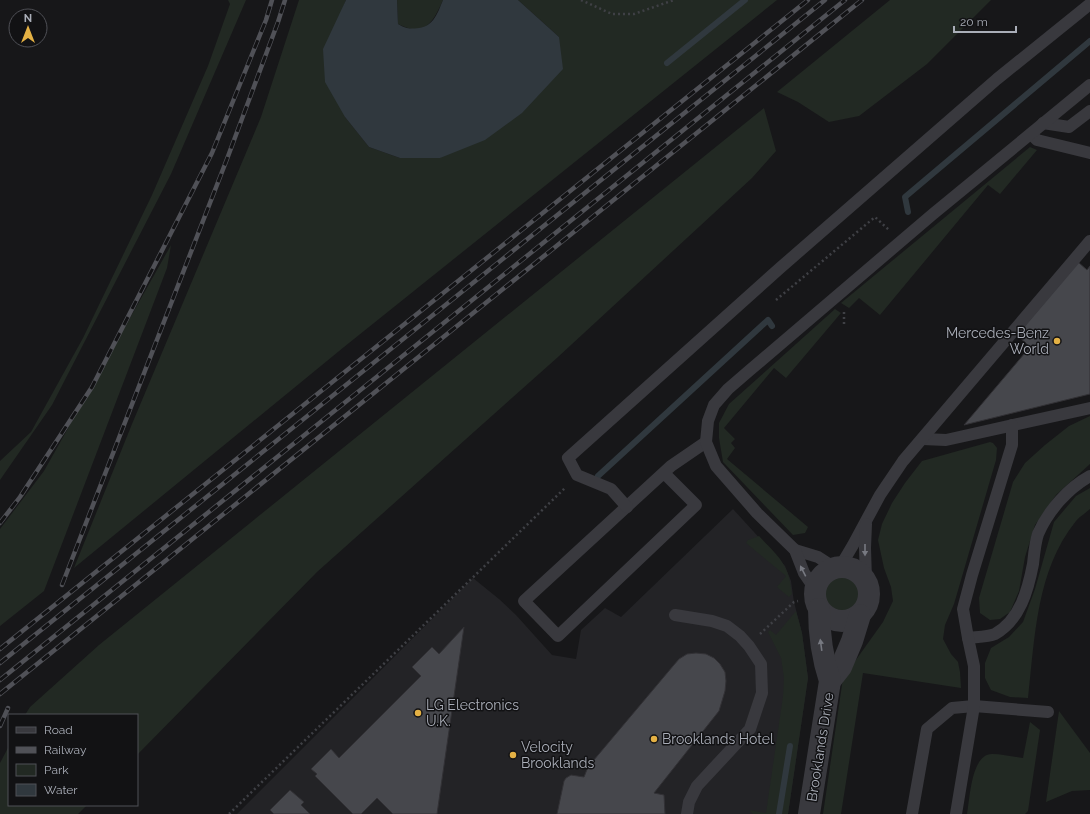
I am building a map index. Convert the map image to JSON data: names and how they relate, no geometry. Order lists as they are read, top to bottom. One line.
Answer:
{"streets":{"street":["Brooklands Drive"]},"places":["Mercedes-Benz World","LG Electronics U.K.","Brooklands Hotel","Velocity Brooklands"],"legend":["Road","Railway","Park","Water"],"scale_bar":"20 m","north":"top"}
